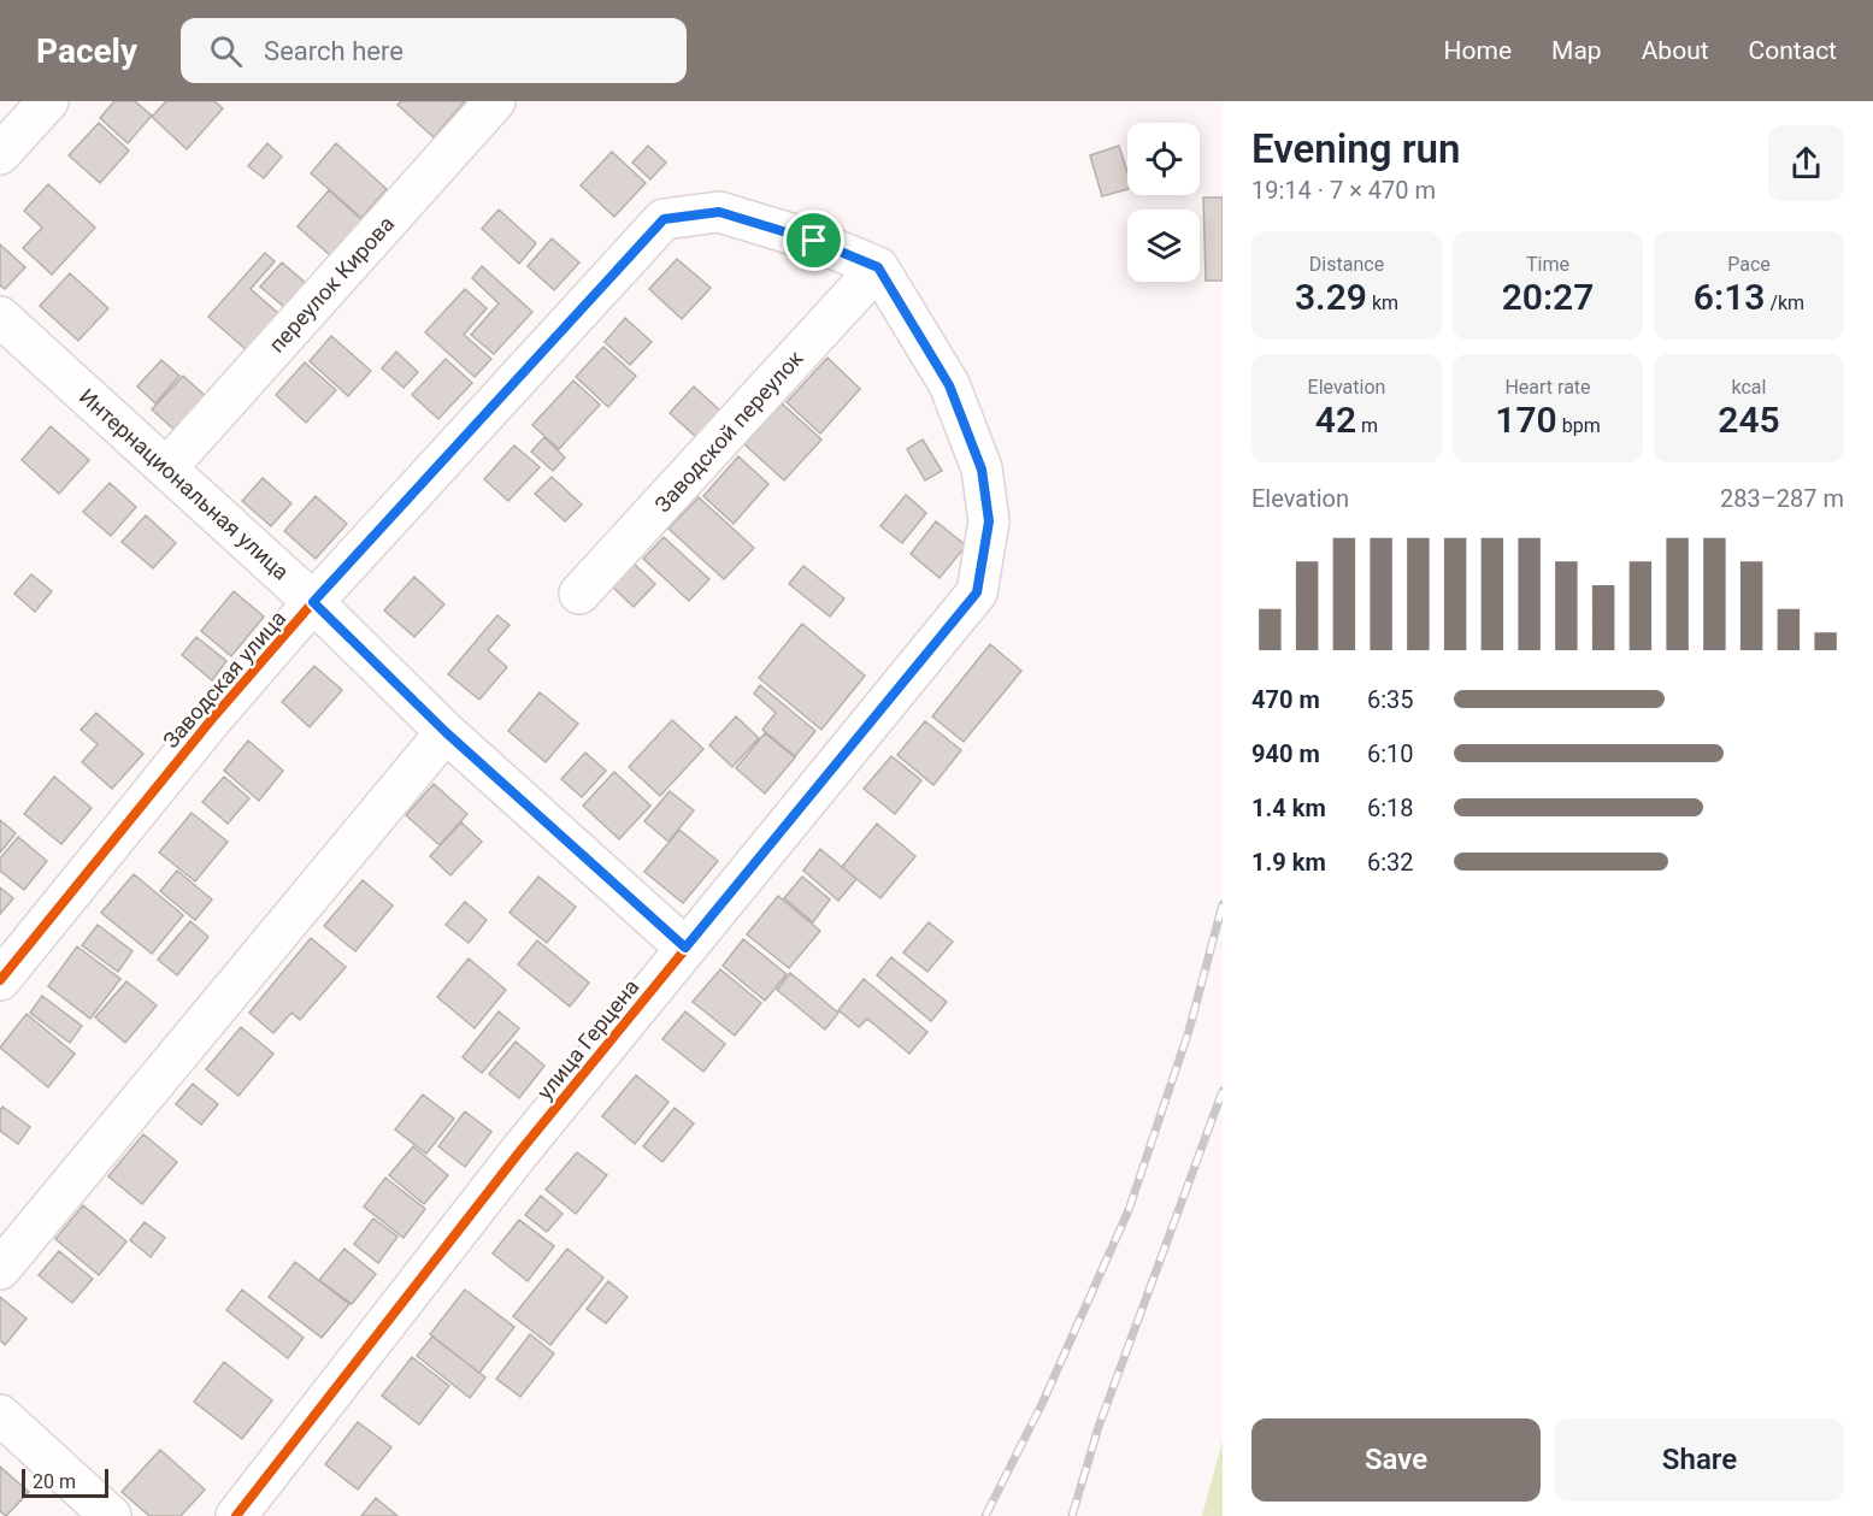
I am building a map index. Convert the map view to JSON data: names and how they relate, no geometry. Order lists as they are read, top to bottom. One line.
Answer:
{"streets":{"street":["переулок Кирова","Заводской переулок","Интернациональная улица","Заводская улица","улица Герцена"]},"crossings":[["переулок Кирова","Интернациональная улица"],["Заводской переулок","Заводская улица"],["Заводской переулок","улица Герцена"],["Интернациональная улица","Заводская улица"],["Интернациональная улица","улица Герцена"],["Заводская улица","улица Герцена"]],"scale_bar":"20 m","page":{"header":"Pacely","search":"Search here","nav":["Home","Map","About","Contact"],"heading":["Evening run","19:14 · 7 × 470 m"],"stats":[["Distance","3.29 km"],["Time","20:27"],["Pace","6:13 /km"],["Elevation","42 m"],["Heart rate","170 bpm"],["kcal","245"]],"chart":["Elevation","283–287 m"],"list":[{"name":"470 m","note":"6:35"},{"name":"940 m","note":"6:10"},{"name":"1.4 km","note":"6:18"},{"name":"1.9 km","note":"6:32"}],"buttons":["Save","Share"],"scale":"20 m"}}
